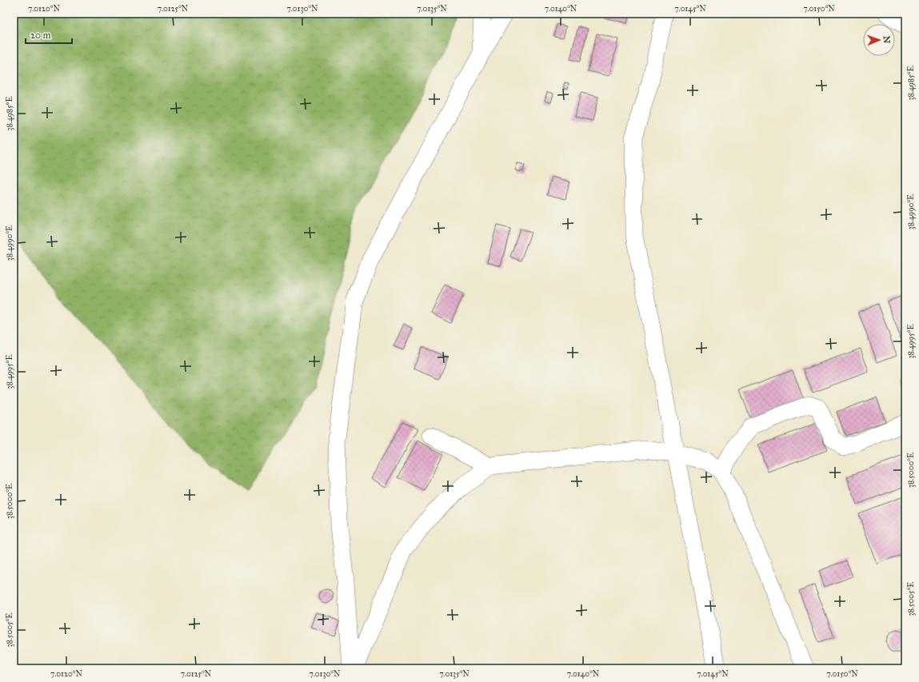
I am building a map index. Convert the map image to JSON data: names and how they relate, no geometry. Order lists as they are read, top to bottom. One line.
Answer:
{"scale_bar":"20 m","north":"right","coordinates":["7.0120°N","7.0125°N","7.0130°N","7.0135°N","7.0140°N","7.0145°N","7.0150°N","38.4985°E","38.4990°E","38.4995°E","38.5000°E","38.5005°E"]}
